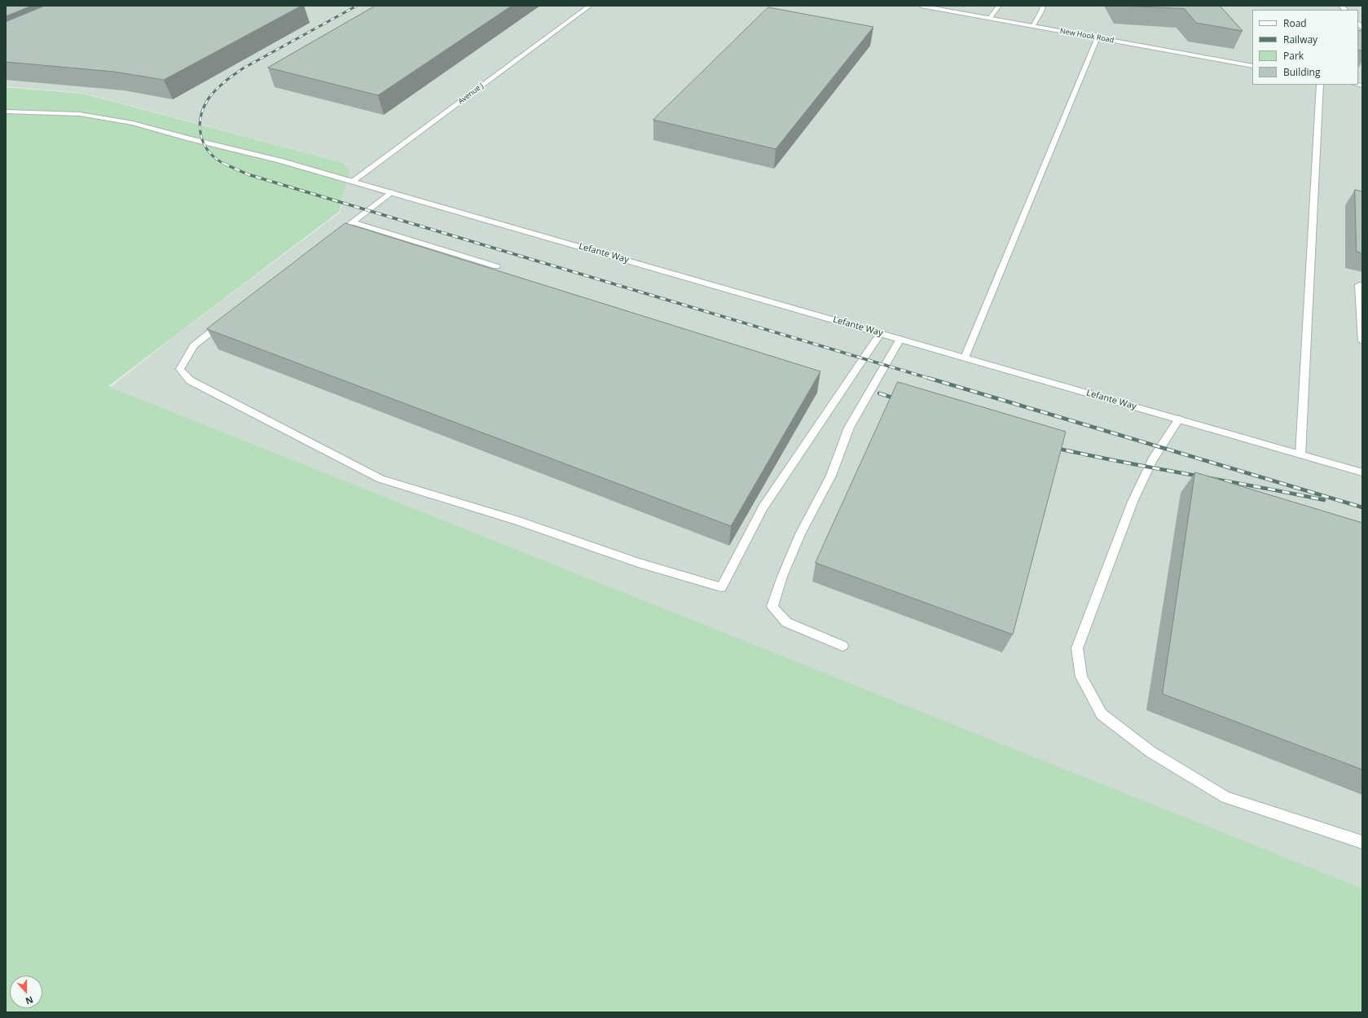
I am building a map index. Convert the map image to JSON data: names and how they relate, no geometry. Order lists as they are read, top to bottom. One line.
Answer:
{"streets":{"street":["New Hook Road","Avenue J","Lefante Way"]},"crossings":[["Avenue J","Lefante Way"]],"legend":["Road","Railway","Park","Building"],"north":"bottom"}
